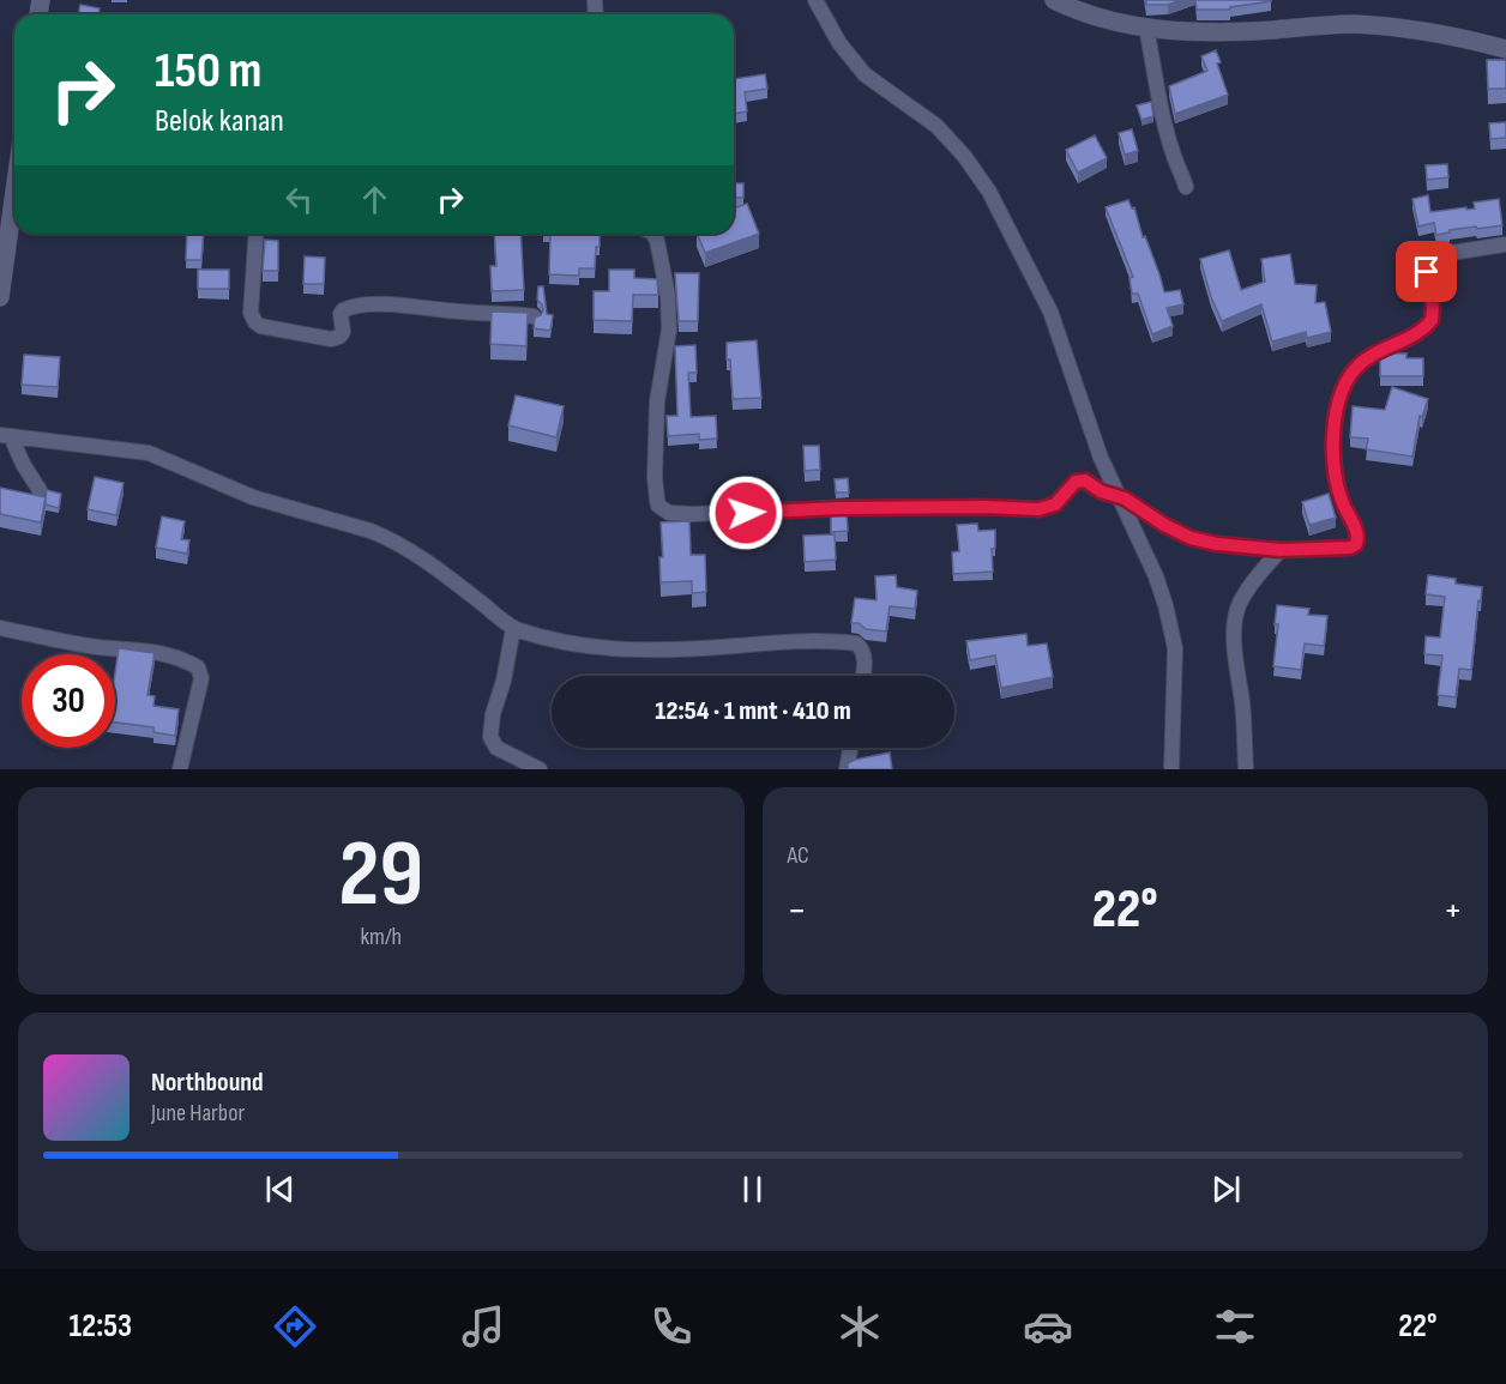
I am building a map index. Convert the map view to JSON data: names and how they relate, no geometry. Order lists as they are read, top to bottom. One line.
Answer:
{"page":{"turn":["150 m","Belok kanan"],"limit":"30","trip":"12:54 · 1 mnt · 410 m","tile":[["29","km/h"],"AC"],"heat":["−","22°","+"],"song":["Northbound","June Harbor"],"tabs":["12:53","22°"]}}
